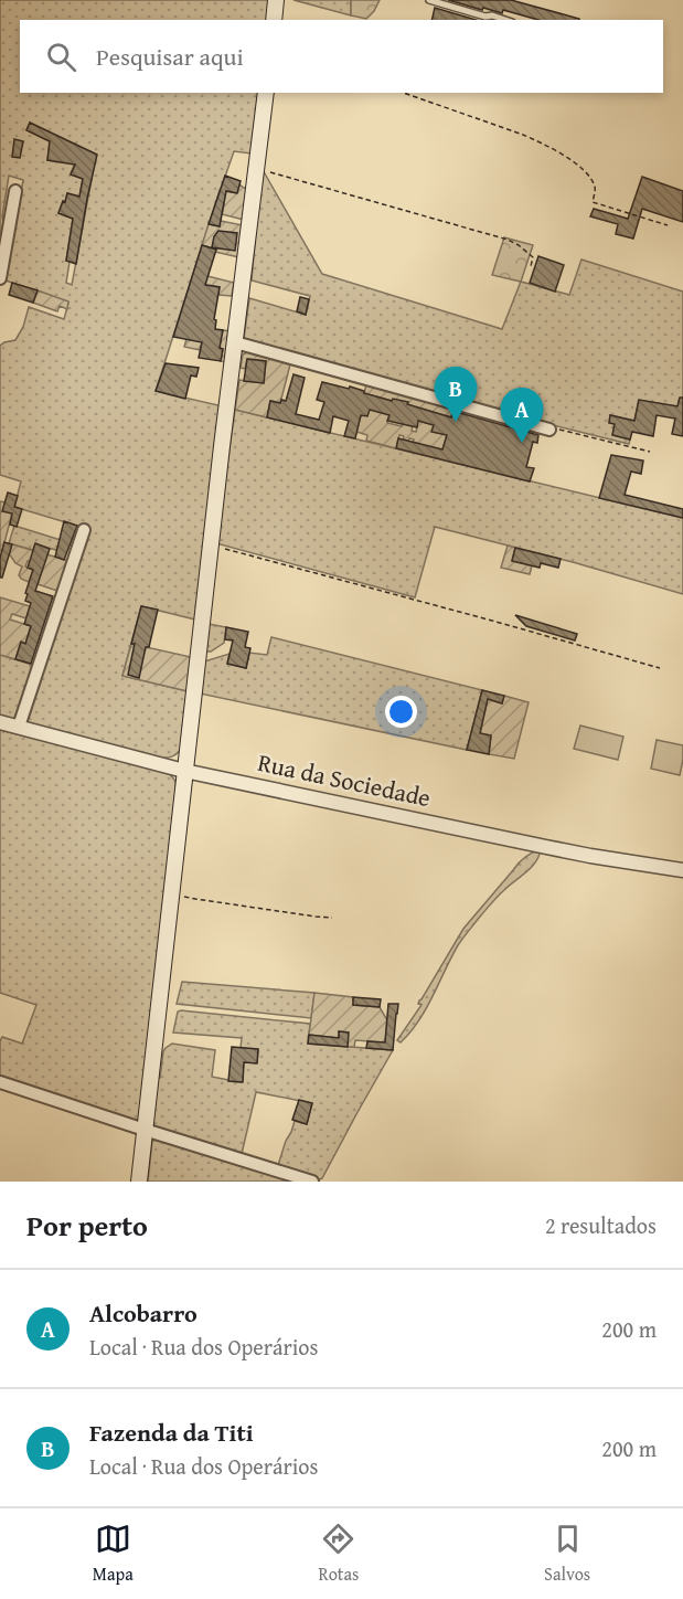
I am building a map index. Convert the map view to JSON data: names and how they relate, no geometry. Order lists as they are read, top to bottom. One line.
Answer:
{"streets":{"street":["Rua da Sociedade"]},"page":{"search":"Pesquisar aqui","pins":["B","A"],"heading":["Por perto","2 resultados"],"list":[{"mark":"A","name":"Alcobarro","note":"Local · Rua dos Operários","value":"200 m"},{"mark":"B","name":"Fazenda da Titi","note":"Local · Rua dos Operários","value":"200 m"}],"nav":["Mapa","Rotas","Salvos"]}}
